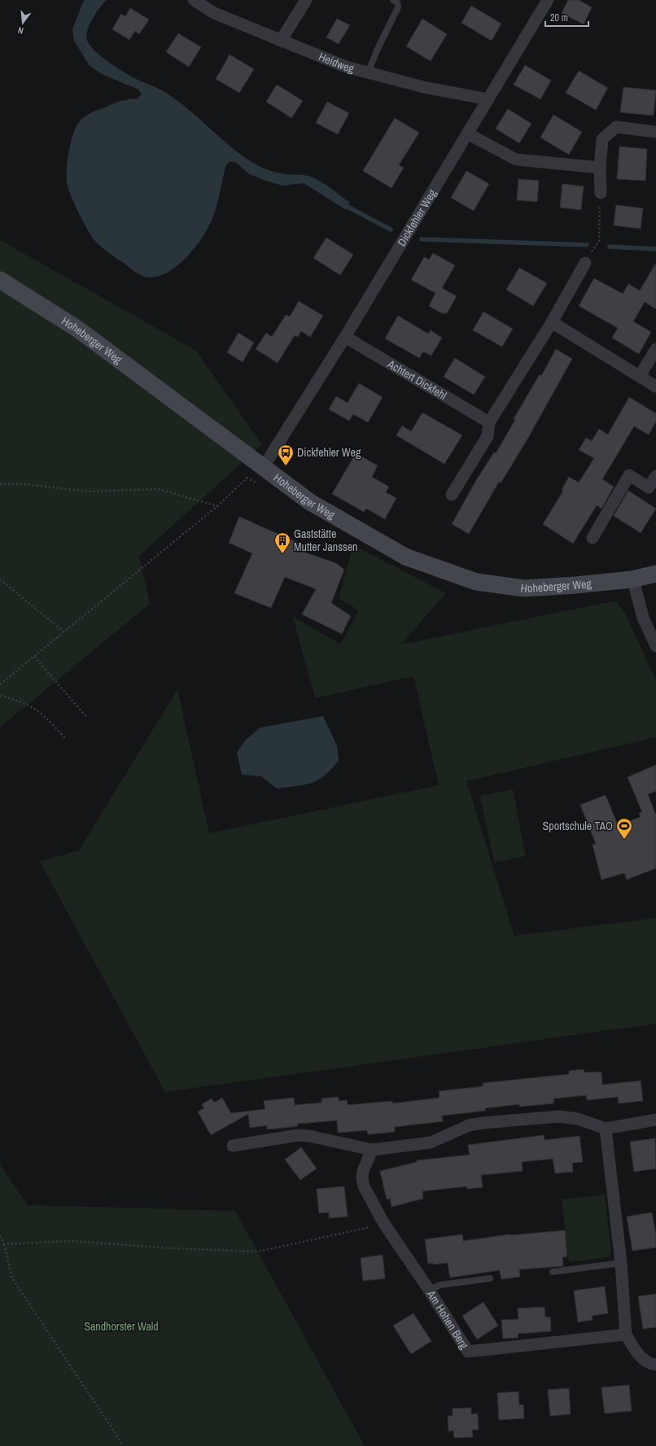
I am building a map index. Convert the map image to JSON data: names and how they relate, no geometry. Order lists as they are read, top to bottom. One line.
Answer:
{"streets":{"street":["Heidweg","Dickfehler Weg","Hoheberger Weg","Achtert Dickfehl","Am Hohen Berg"]},"crossings":[["Heidweg","Dickfehler Weg"],["Dickfehler Weg","Hoheberger Weg"],["Dickfehler Weg","Achtert Dickfehl"]],"parks":["Sandhorster Wald"],"places":{"bus stop":["Dickfehler Weg"],"building":["Gaststätte Mutter Janssen"],"sports":["Sportschule TAO"]},"scale_bar":"20 m","north":"bottom"}
